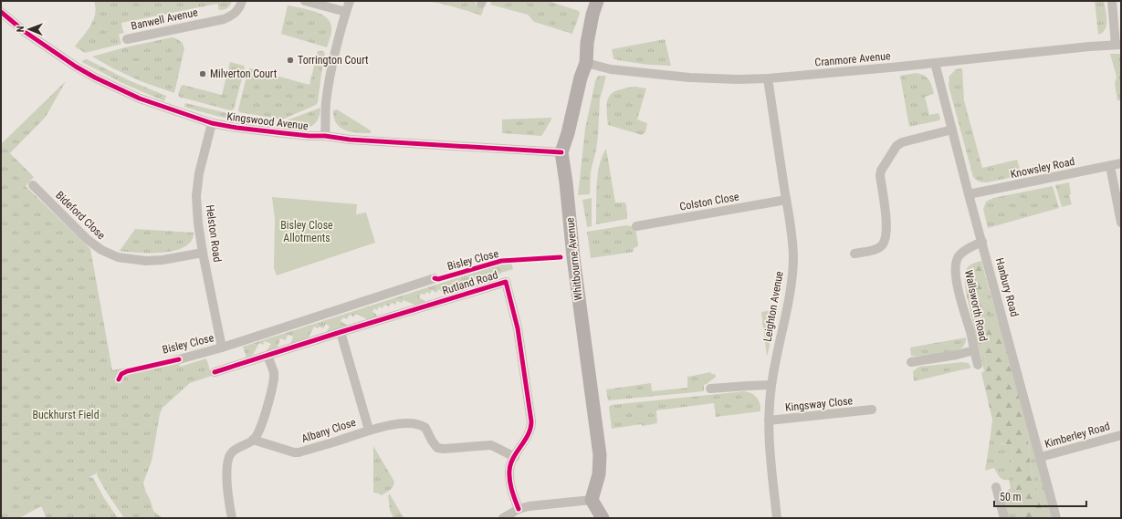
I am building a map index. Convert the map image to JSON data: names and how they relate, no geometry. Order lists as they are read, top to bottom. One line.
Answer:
{"streets":{"street":["Banwell Avenue","Cranmore Avenue","Kingswood Avenue","Knowsley Road","Colston Close","Bideford Close","Helston Road","Whitbourne Avenue","Bisley Close","Rutland Road","Hanbury Road","Wallsworth Road","Leighton Avenue","Kingsway Close","Albany Close","Kimberley Road"]},"crossings":[["Cranmore Avenue","Whitbourne Avenue"],["Cranmore Avenue","Hanbury Road"],["Cranmore Avenue","Leighton Avenue"],["Kingswood Avenue","Helston Road"],["Kingswood Avenue","Whitbourne Avenue"],["Knowsley Road","Hanbury Road"],["Colston Close","Leighton Avenue"],["Bideford Close","Helston Road"],["Helston Road","Bisley Close"],["Rutland Road","Albany Close"],["Hanbury Road","Wallsworth Road"],["Hanbury Road","Kimberley Road"],["Leighton Avenue","Kingsway Close"]],"parks":["Bisley Close Allotments","Buckhurst Field"],"places":["Torrington Court","Milverton Court"],"scale_bar":"50 m","north":"left"}
